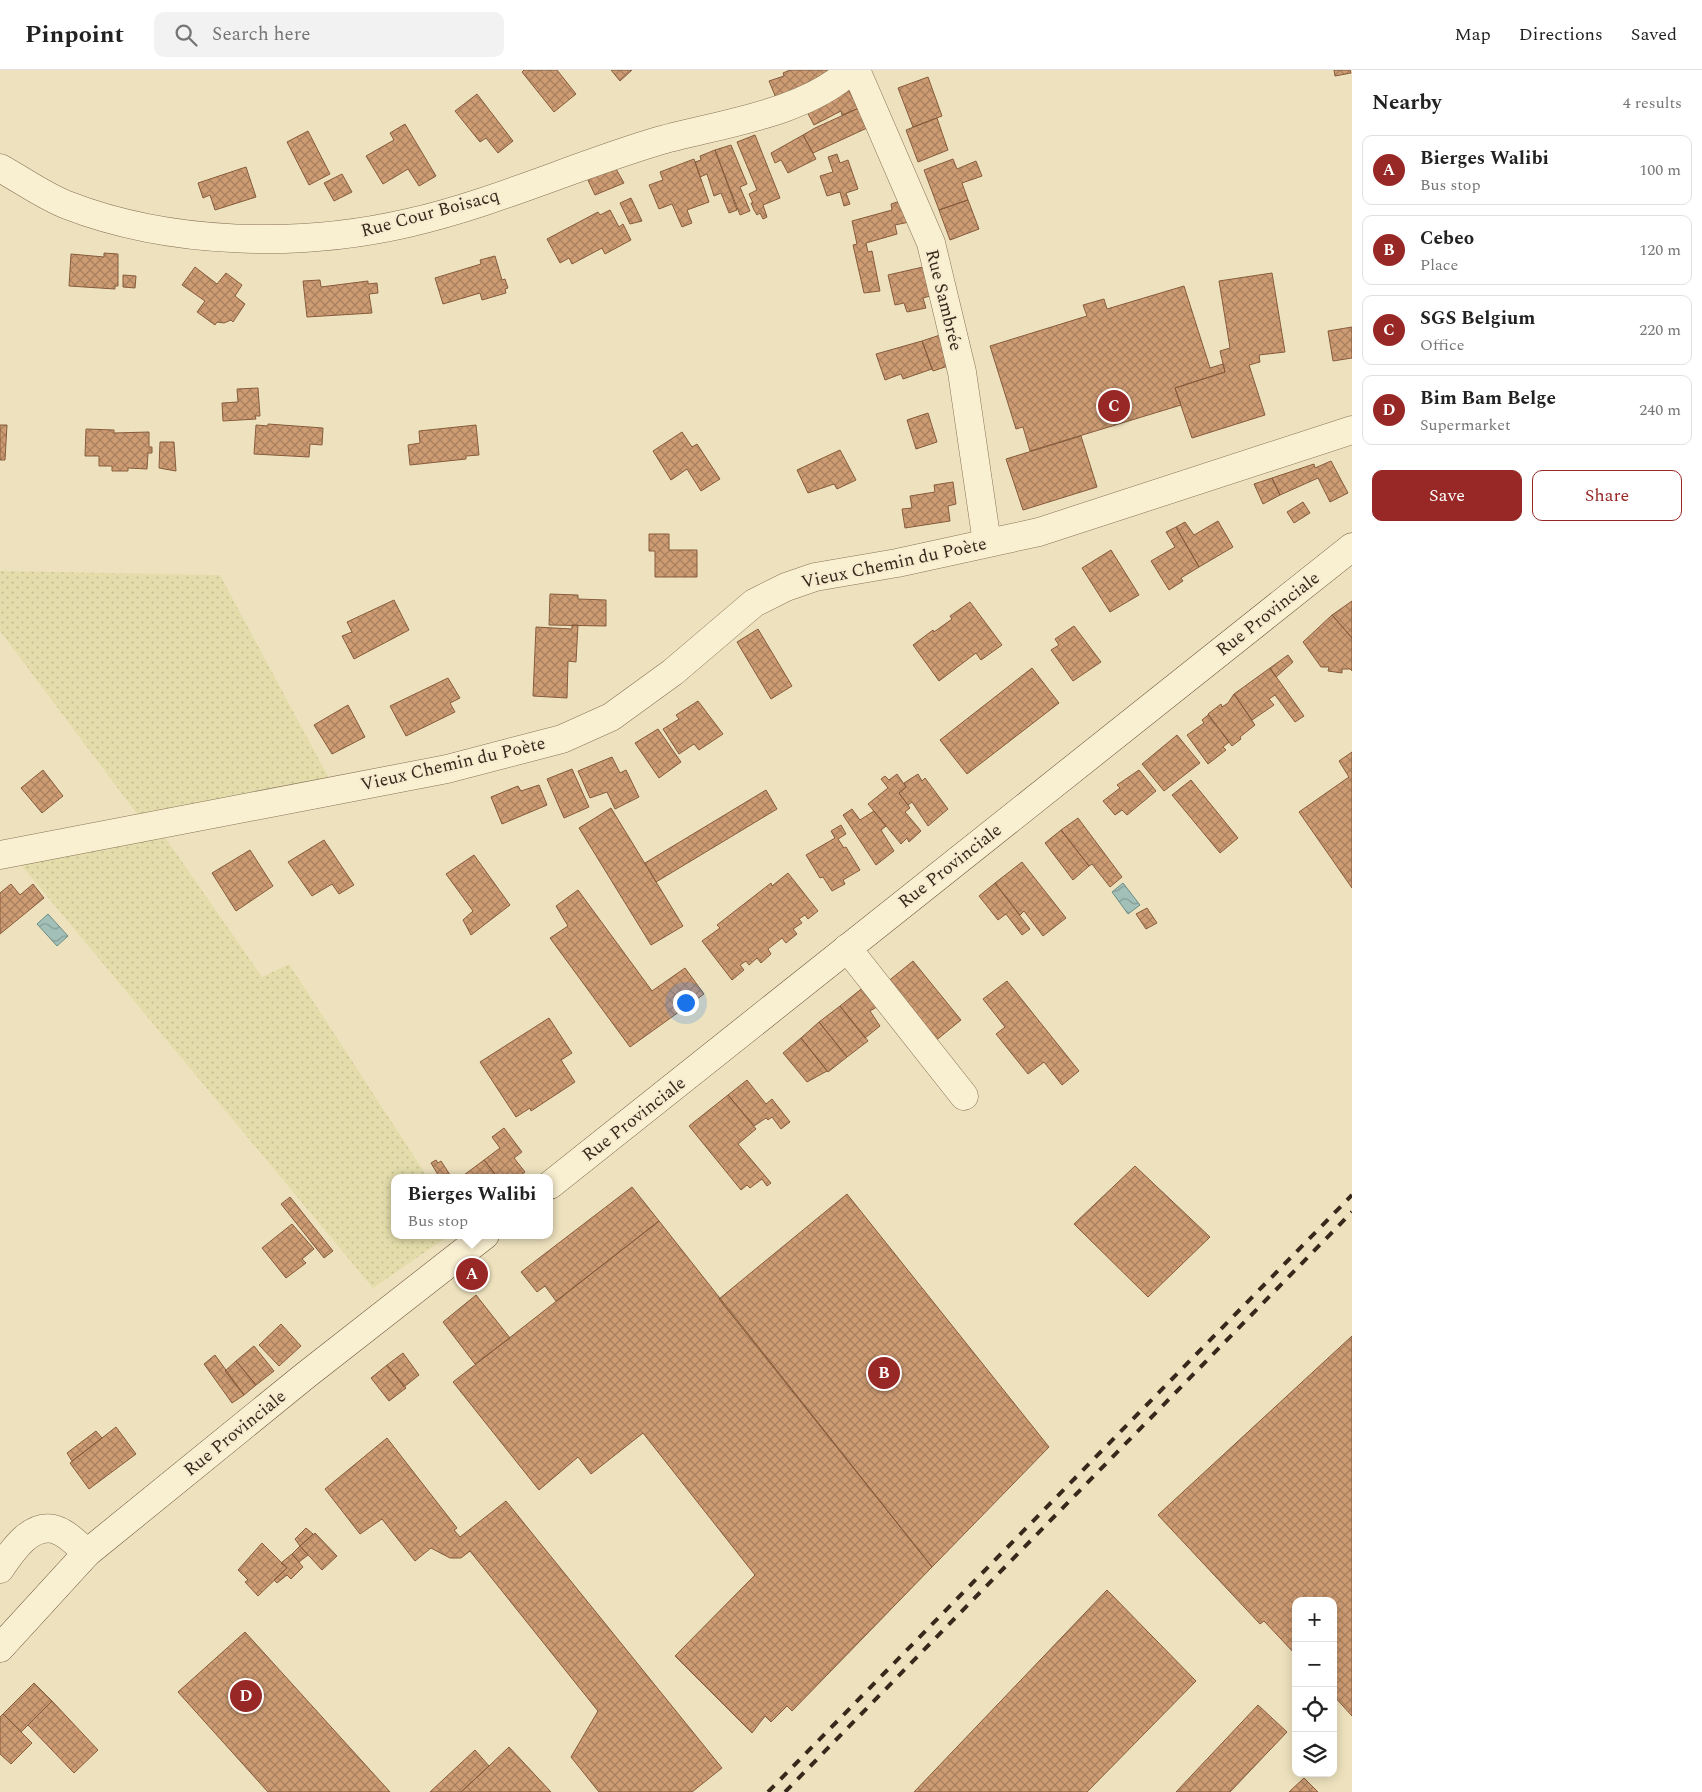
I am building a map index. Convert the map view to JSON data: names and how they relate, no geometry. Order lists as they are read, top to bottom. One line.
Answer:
{"streets":{"street":["Rue Cour Boisacq","Rue Sambrée","Vieux Chemin du Poète","Rue Provinciale"]},"crossings":[["Rue Sambrée","Vieux Chemin du Poète"]],"page":{"header":"Pinpoint","search":"Search here","nav":["Map","Directions","Saved"],"heading":["Nearby","4 results"],"list":[{"mark":"A","name":"Bierges Walibi","note":"Bus stop","value":"100 m"},{"mark":"B","name":"Cebeo","note":"Place","value":"120 m"},{"mark":"C","name":"SGS Belgium","note":"Office","value":"220 m"},{"mark":"D","name":"Bim Bam Belge","note":"Supermarket","value":"240 m"}],"pins":["C","A","B","D"],"buttons":["Save","Share"],"popup":["Bierges Walibi","Bus stop"],"map_buttons":["+","−"]}}
